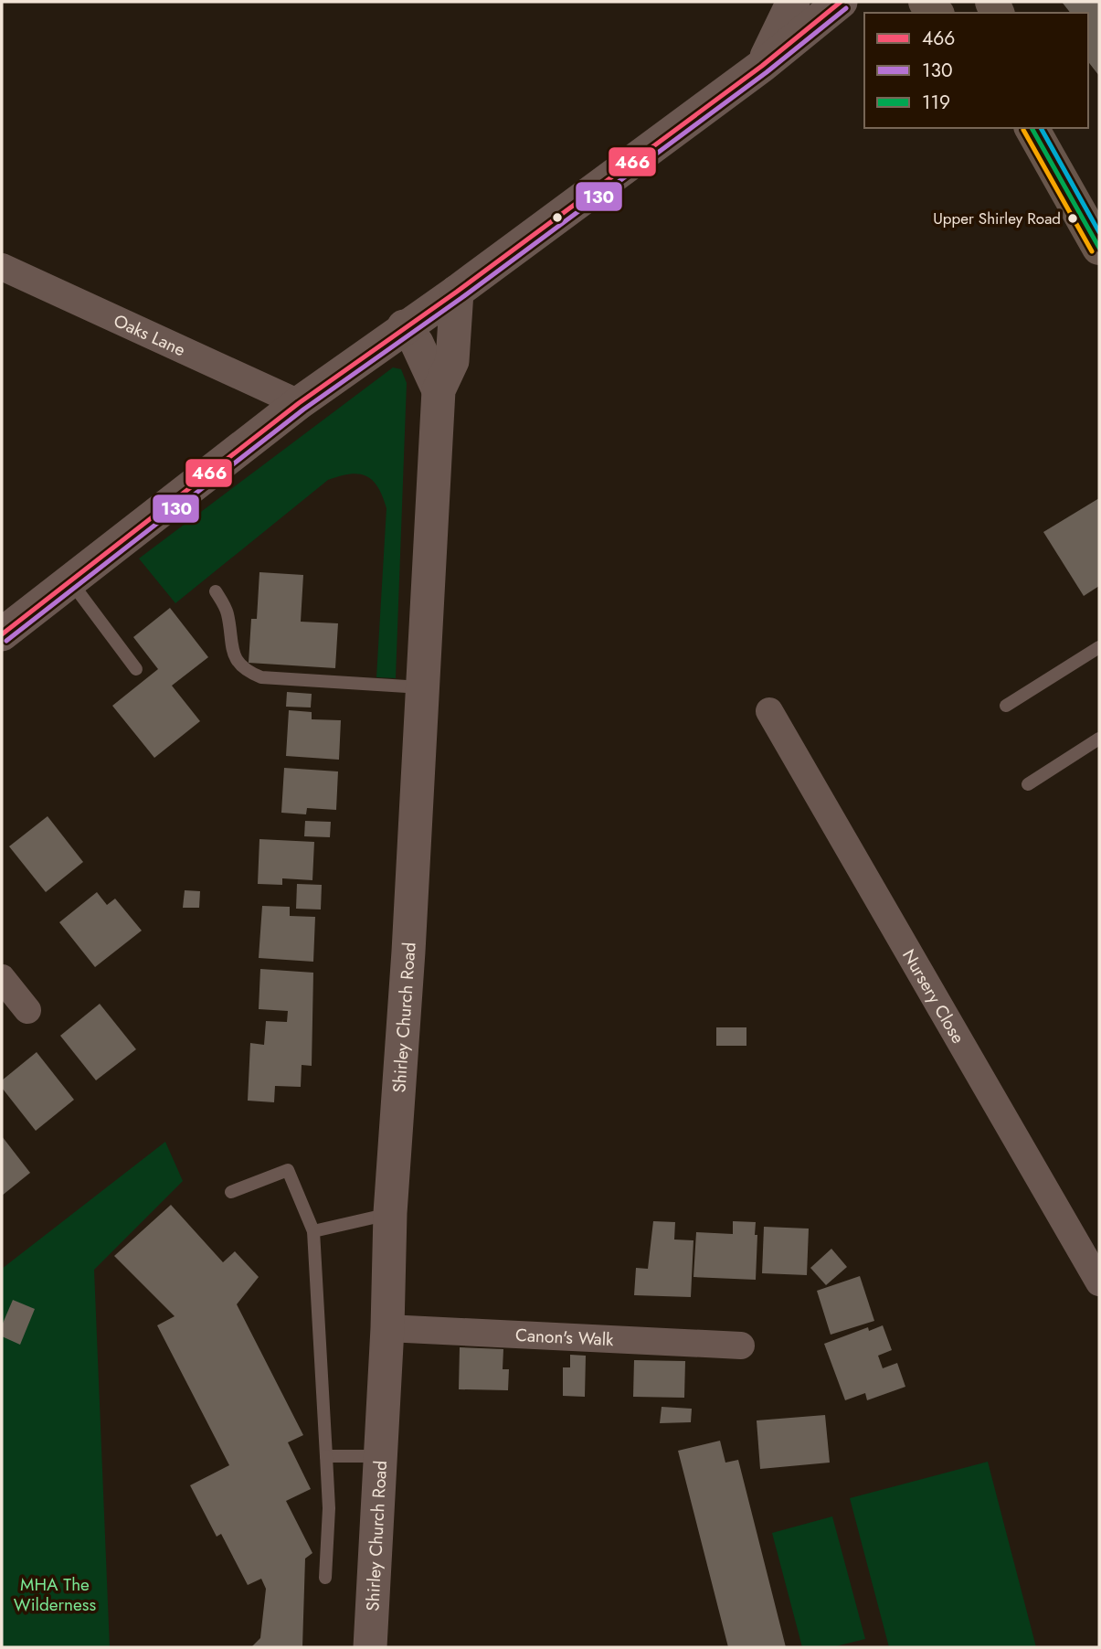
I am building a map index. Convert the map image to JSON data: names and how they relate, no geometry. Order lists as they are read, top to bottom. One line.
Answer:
{"streets":{"street":["Oaks Lane","Nursery Close","Shirley Church Road","Canon's Walk"]},"crossings":[["Shirley Church Road","Canon's Walk"]],"parks":["MHA The Wilderness"],"places":["Upper Shirley Road"],"lines":["transit line 466","transit line 130","transit line 119"],"legend":["466","130","119"]}
